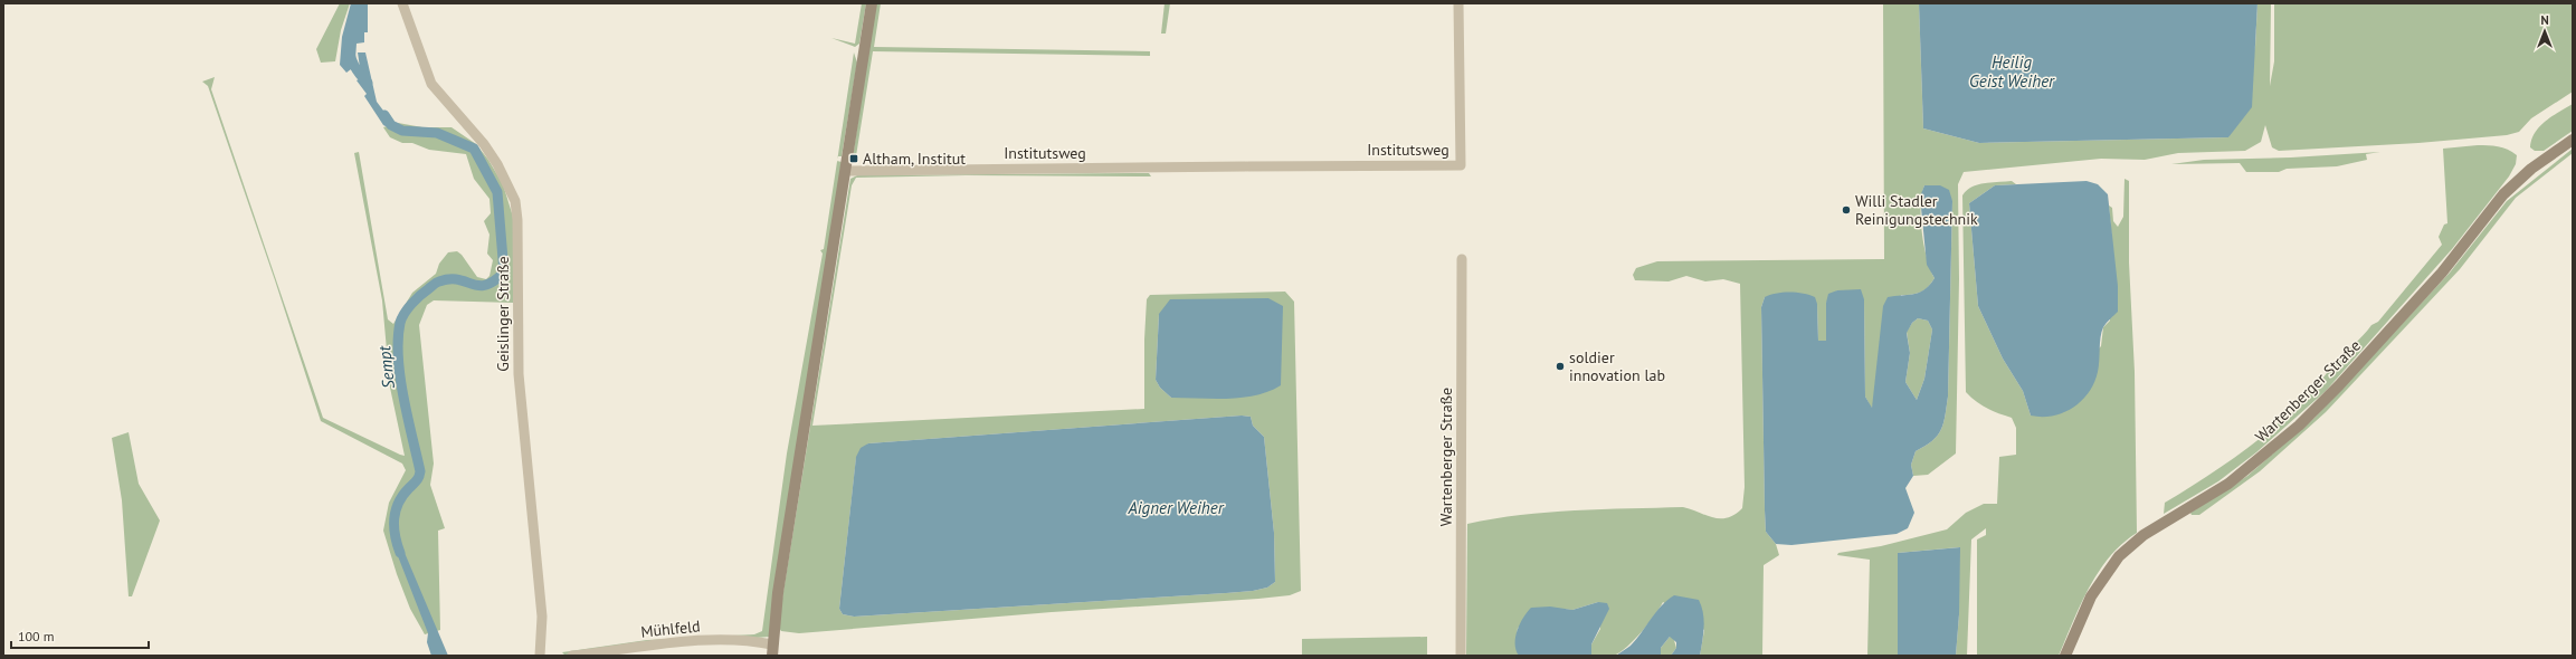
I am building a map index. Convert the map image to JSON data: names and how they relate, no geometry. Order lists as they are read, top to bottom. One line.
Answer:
{"streets":{"main road":["Wartenberger Straße"],"street":["Institutsweg","Geislinger Straße","Mühlfeld"]},"water":["Heilig Geist Weiher","Sempt","Aigner Weiher"],"places":{"transit":["Altham, Institut"],"other":["Willi Stadler Reinigungstechnik","soldier innovation lab"]},"scale_bar":"100 m","north":"top"}
